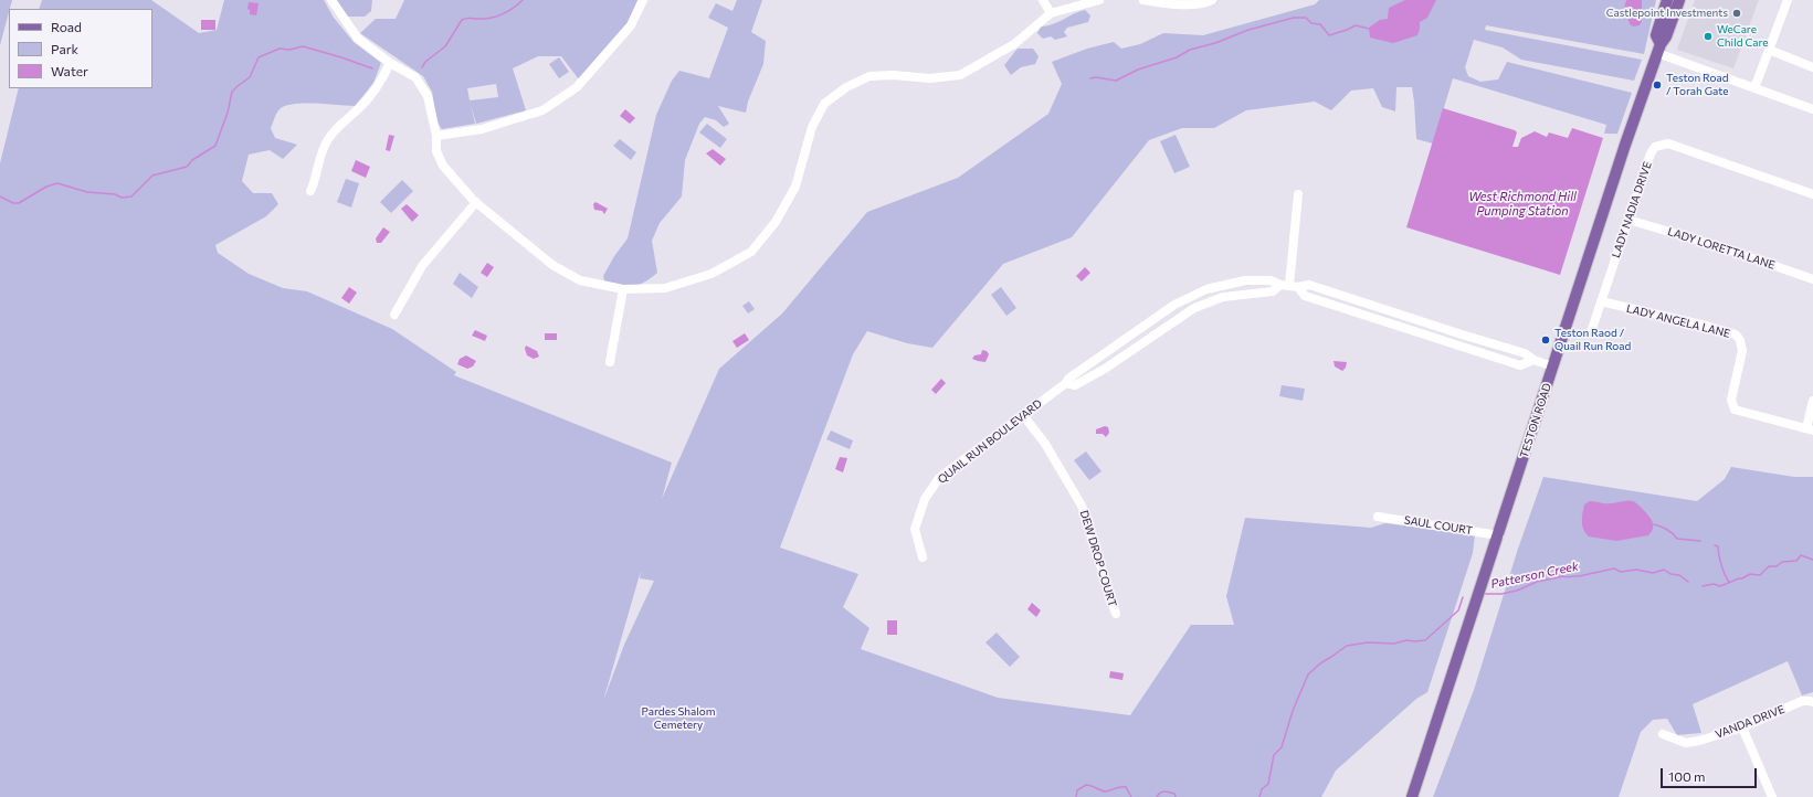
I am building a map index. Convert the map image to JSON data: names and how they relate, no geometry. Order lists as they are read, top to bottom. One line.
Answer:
{"streets":{"main road":["TESTON ROAD"],"street":["LADY NADIA DRIVE","LADY LORETTA LANE","LADY ANGELA LANE","QUAIL RUN BOULEVARD","SAUL COURT","DEW DROP COURT","VANDA DRIVE"]},"crossings":[["LADY NADIA DRIVE","LADY LORETTA LANE"],["LADY NADIA DRIVE","LADY ANGELA LANE"],["TESTON ROAD","QUAIL RUN BOULEVARD"],["TESTON ROAD","SAUL COURT"],["QUAIL RUN BOULEVARD","DEW DROP COURT"]],"water":["West Richmond Hill Pumping Station","Patterson Creek"],"parks":["Pardes Shalom Cemetery"],"places":["Castlepoint Investments","WeCare Child Care","Teston Road / Torah Gate","Teston Raod / Quail Run Road"],"legend":["Road","Park","Water"],"scale_bar":"100 m"}
